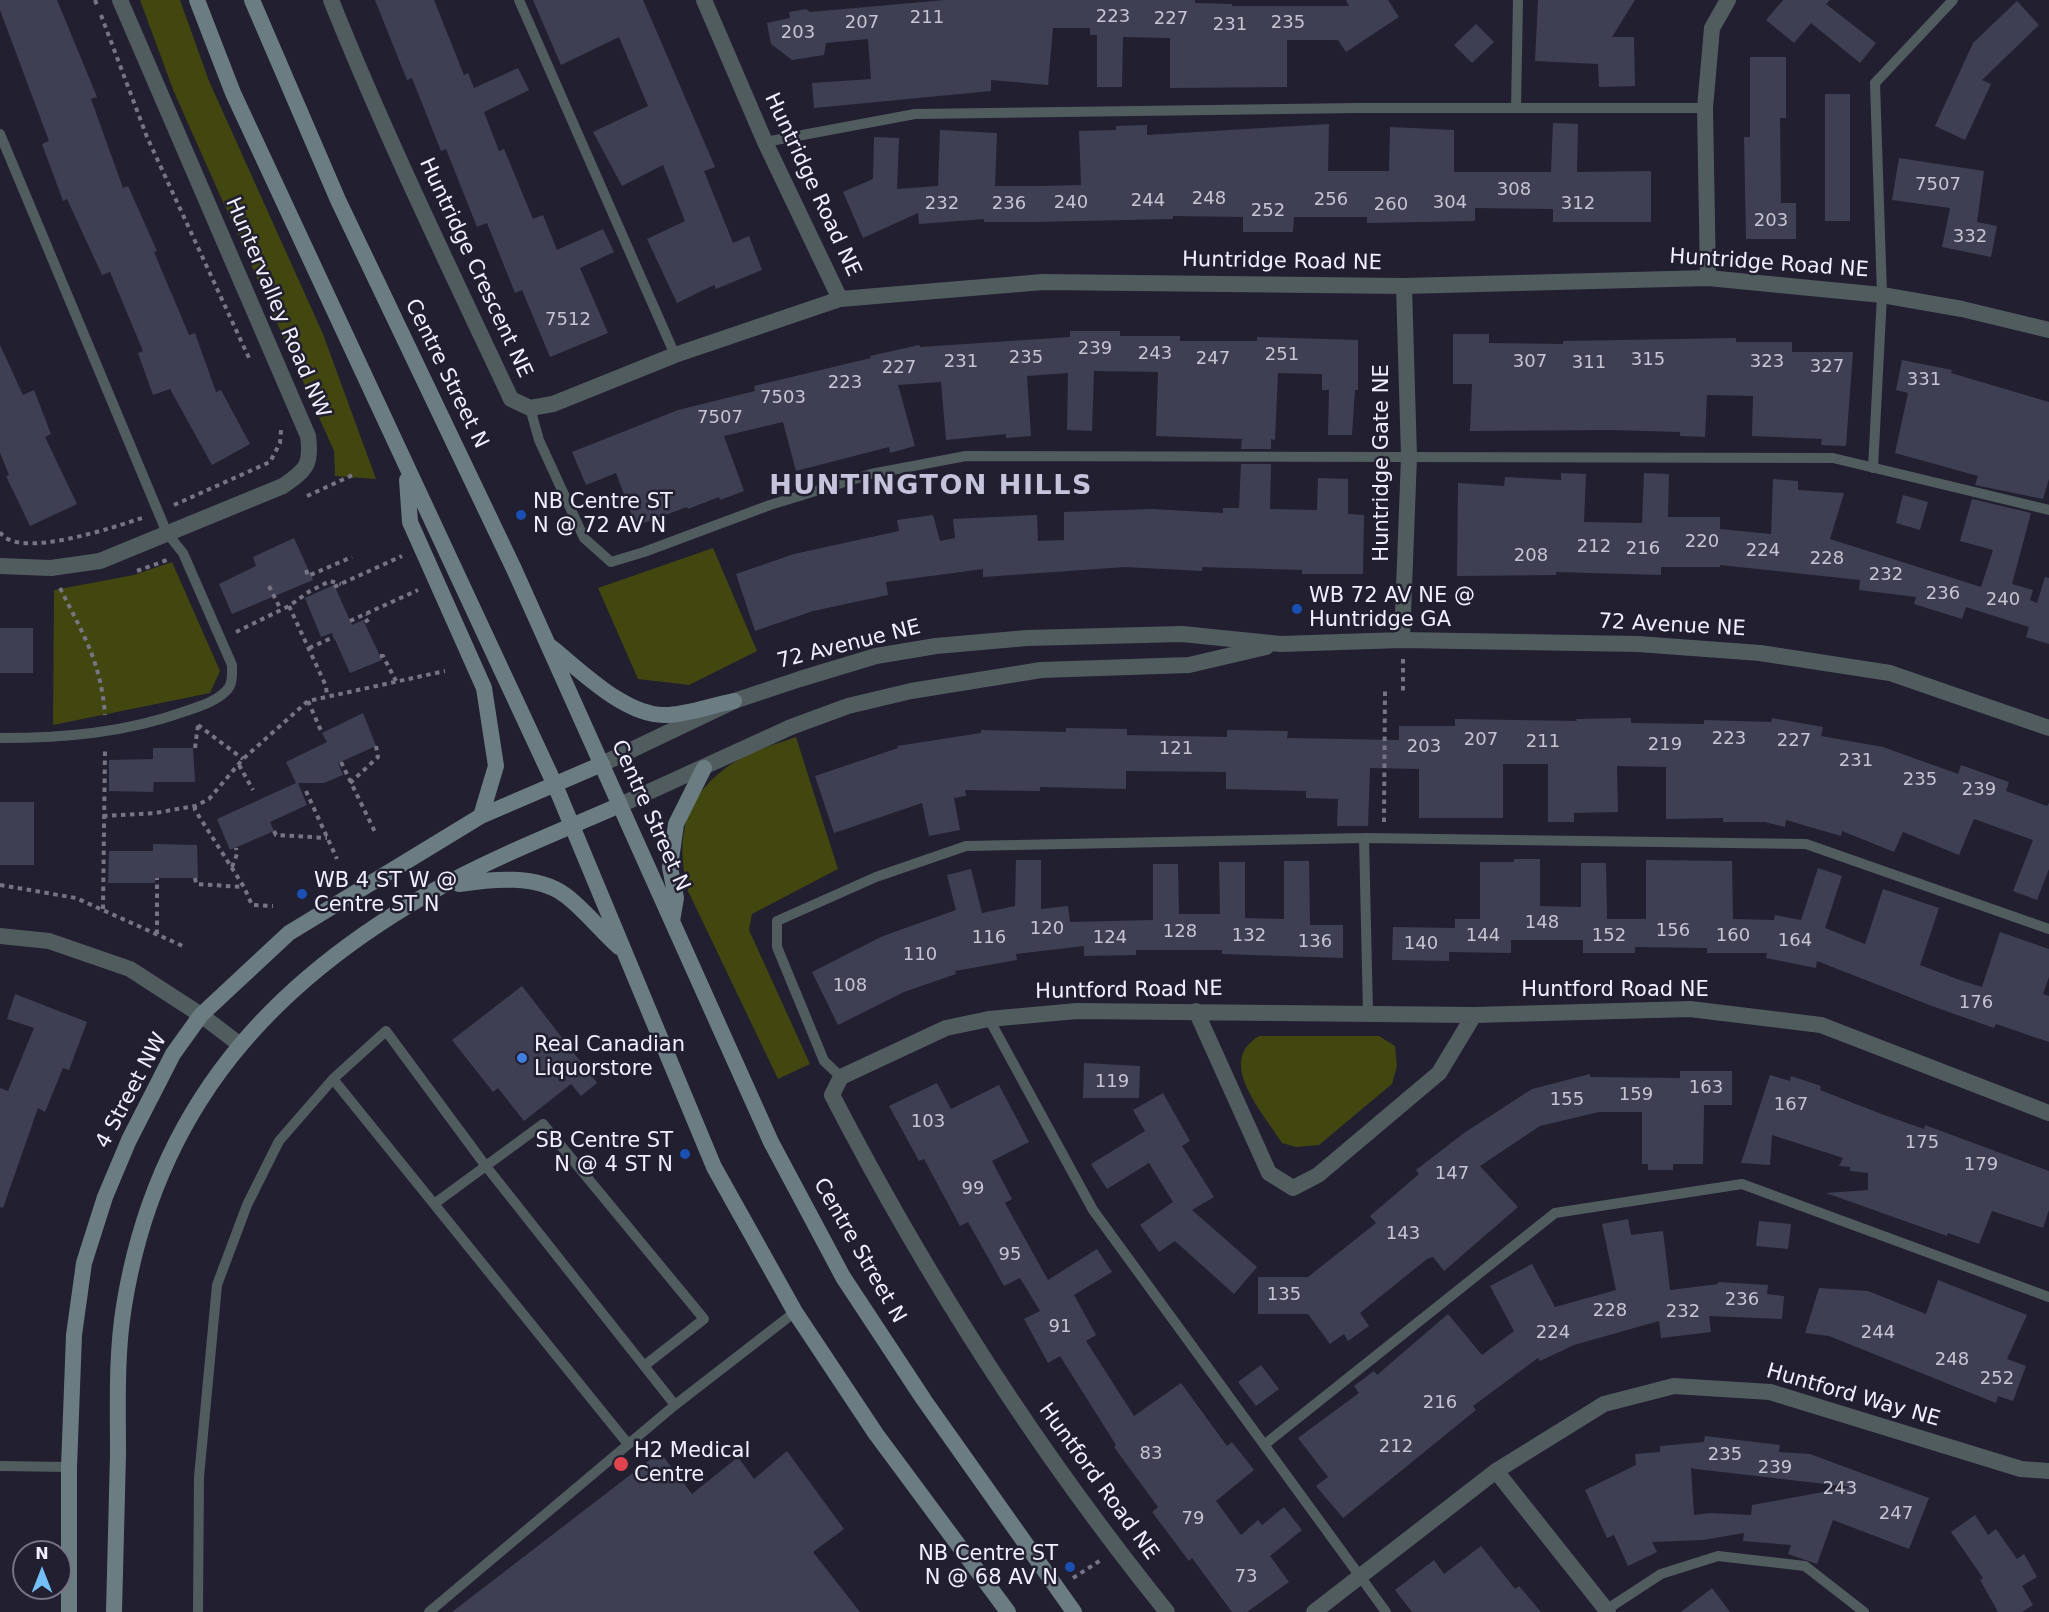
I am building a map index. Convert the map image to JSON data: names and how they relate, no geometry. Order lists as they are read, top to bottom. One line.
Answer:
{"streets":{"main road":["Centre Street N","72 Avenue NE","4 Street NW"],"street":["Huntridge Road NE","Huntridge Crescent NE","Huntervalley Road NW","Huntridge Gate NE","Huntford Road NE","Huntford Way NE"]},"crossings":[["Huntridge Road NE","Huntridge Crescent NE"],["Huntridge Road NE","Huntridge Gate NE"],["Centre Street N","72 Avenue NE"],["Huntridge Gate NE","72 Avenue NE"],["72 Avenue NE","4 Street NW"]],"districts":["HUNTINGTON HILLS"],"places":["NB Centre ST N @ 72 AV N","WB 72 AV NE @ Huntridge GA","WB 4 ST W @ Centre ST N","Real Canadian Liquorstore","SB Centre ST N @ 4 ST N","H2 Medical Centre","NB Centre ST N @ 68 AV N"],"house_numbers":["223","211","227","207","235","231","203","7507","308","248","256","244","240","304","232","236","312","260","252","203","332","7512","239","243","251","235","247","315","231","307","323","311","327","227","331","223","7503","7507","220","212","216","224","208","228","232","236","240","223","207","227","211","219","203","121","231","235","239","148","120","156","128","132","144","152","160","116","124","164","136","140","110","108","176","119","163","159","155","167","103","175","179","147","99","143","95","135","236","228","232","91","224","244","248","252","216","212","83","235","239","243","247","79","73"],"north":"top"}
